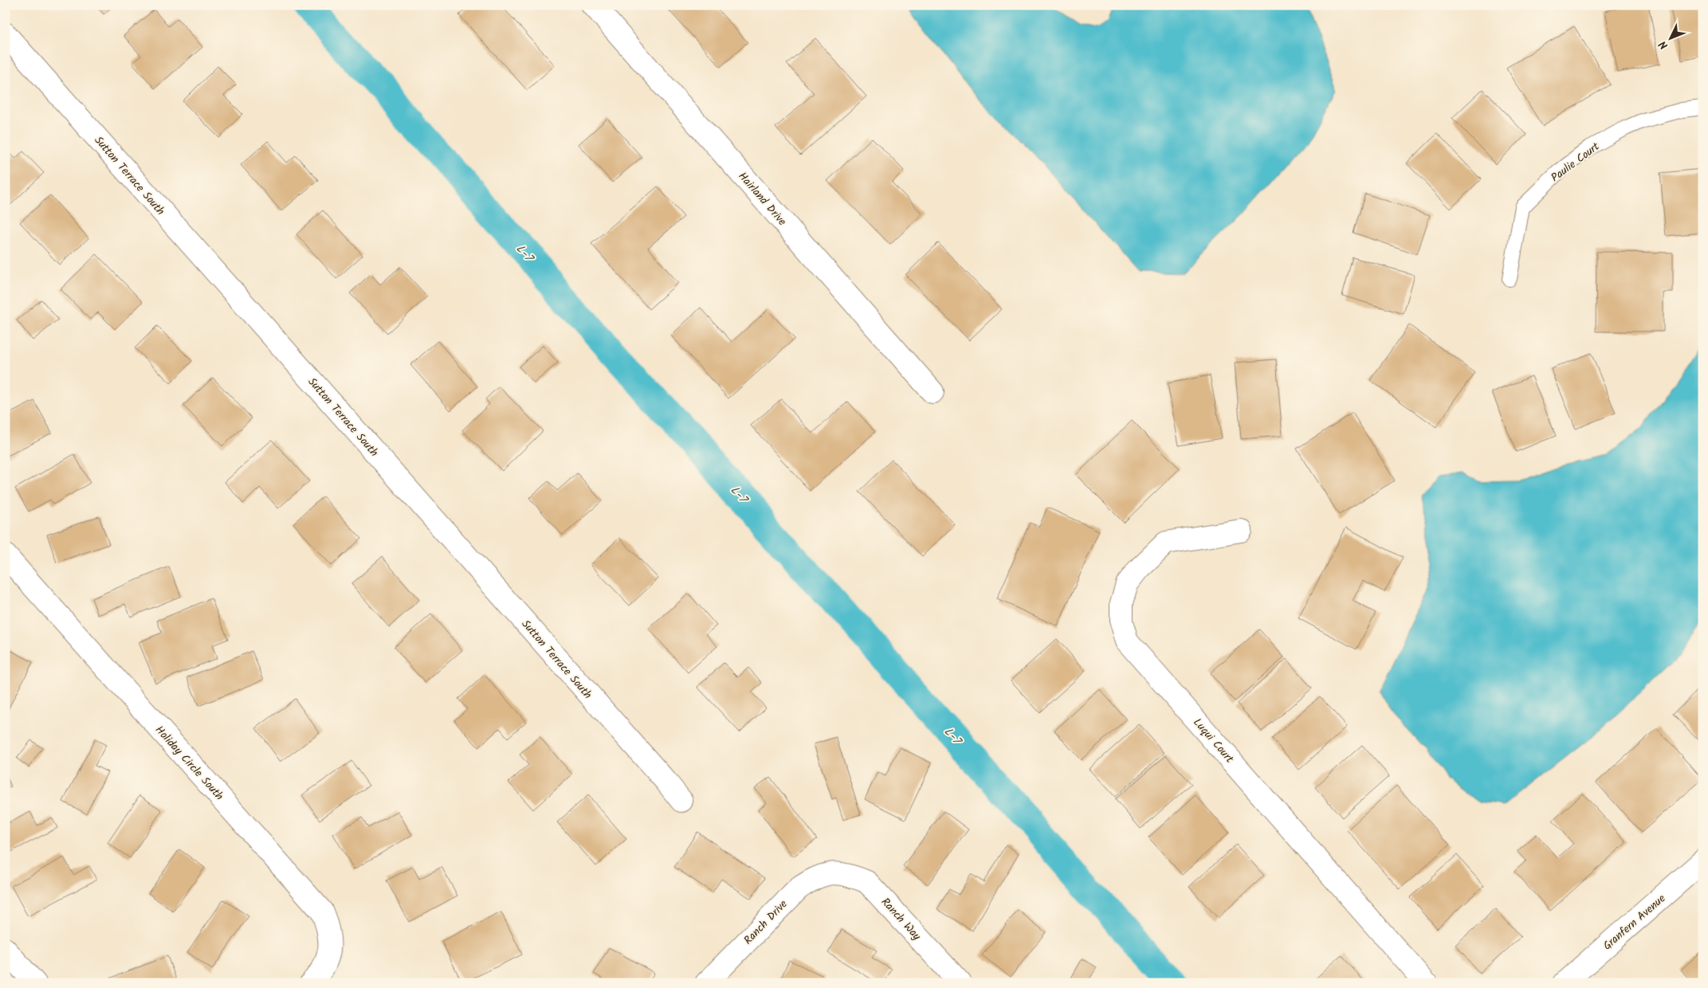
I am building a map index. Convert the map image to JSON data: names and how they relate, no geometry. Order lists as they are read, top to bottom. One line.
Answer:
{"streets":{"street":["Sutton Terrace South","Hairland Drive","Luqui Court","Holiday Circle South","Ranch Way","Ranch Drive","Granfern Avenue"],"lane":["Paulie Court"]},"crossings":[["Ranch Way","Ranch Drive"]],"water":["L-7"],"north":"bottom left"}
